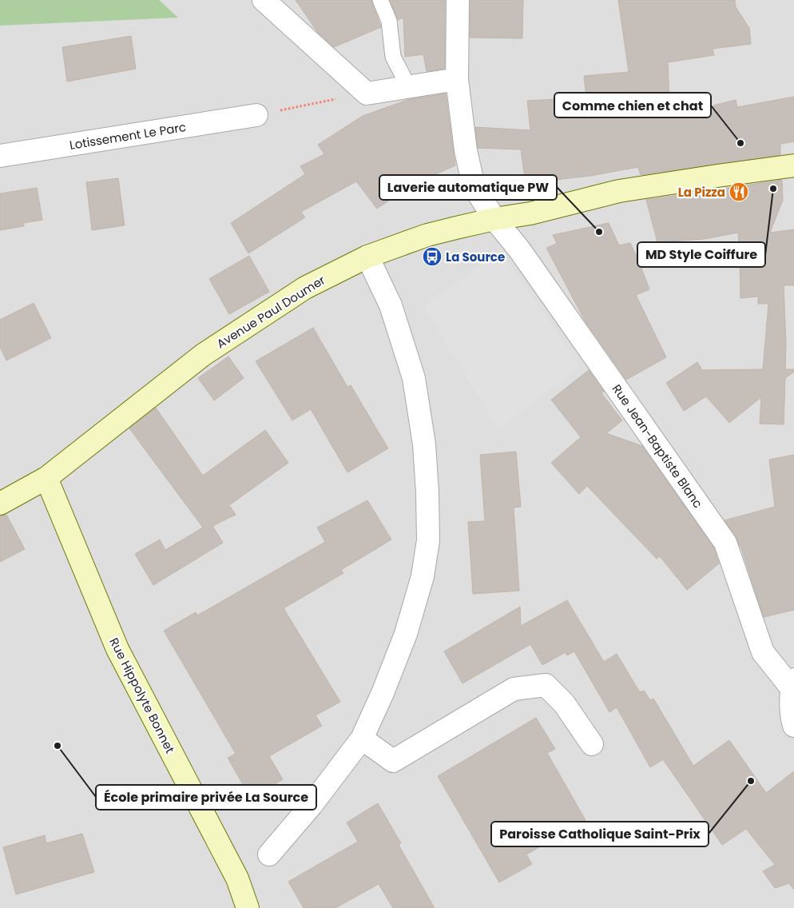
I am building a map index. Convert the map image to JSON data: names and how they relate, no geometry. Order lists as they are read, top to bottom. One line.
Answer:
{"streets":{"main road":["Avenue Paul Doumer","Rue Hippolyte Bonnet"],"street":["Lotissement Le Parc","Rue Jean-Baptiste Blanc"]},"crossings":[["Avenue Paul Doumer","Rue Jean-Baptiste Blanc"],["Avenue Paul Doumer","Rue Hippolyte Bonnet"]],"places":{"other":["Comme chien et chat","MD Style Coiffure","Laverie automatique PW","École primaire privée La Source","Paroisse Catholique Saint-Prix"],"restaurant":["La Pizza"],"bus stop":["La Source"]}}
